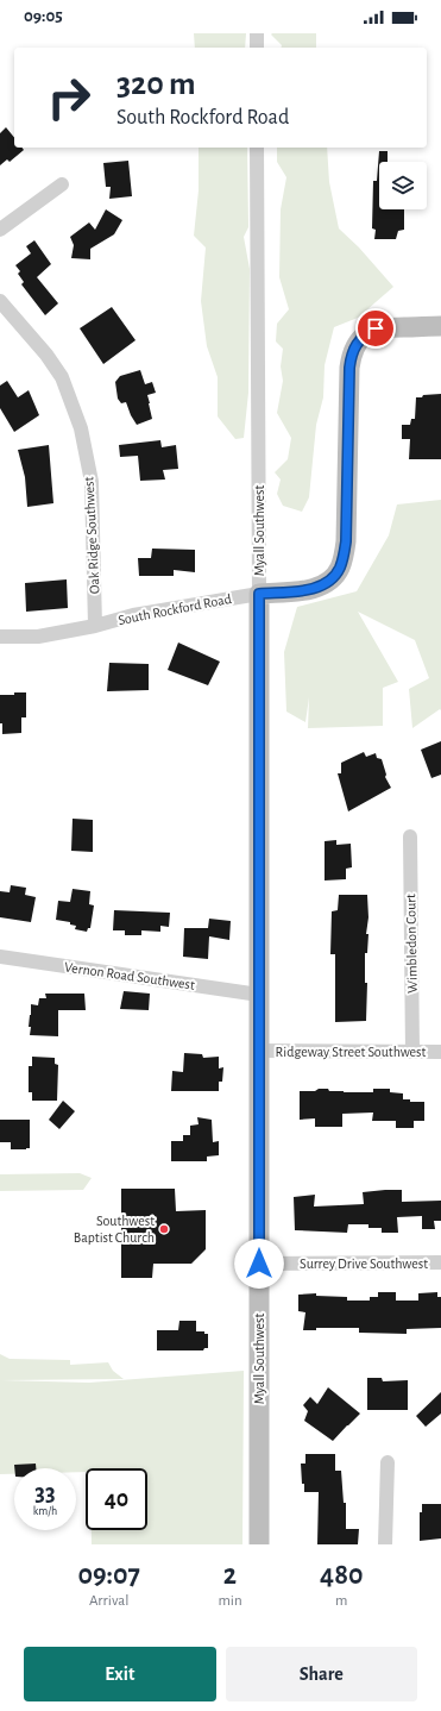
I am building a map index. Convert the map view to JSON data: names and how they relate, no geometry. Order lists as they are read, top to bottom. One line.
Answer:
{"streets":{"street":["Myall Southwest","Oak Ridge Southwest","South Rockford Road","Wimbledon Court","Vernon Road Southwest","Ridgeway Street Southwest","Surrey Drive Southwest"]},"crossings":[["Myall Southwest","South Rockford Road"],["Myall Southwest","Vernon Road Southwest"],["Myall Southwest","Ridgeway Street Southwest"],["Myall Southwest","Surrey Drive Southwest"],["Oak Ridge Southwest","South Rockford Road"],["Wimbledon Court","Ridgeway Street Southwest"]],"places":["Southwest Baptist Church"],"page":{"status":"09:05","turn":["320 m","South Rockford Road"],"speed":"33 km/h","limit":"40","eta":["09:07","Arrival","2","min","480","m"],"buttons":["Exit","Share"]}}
